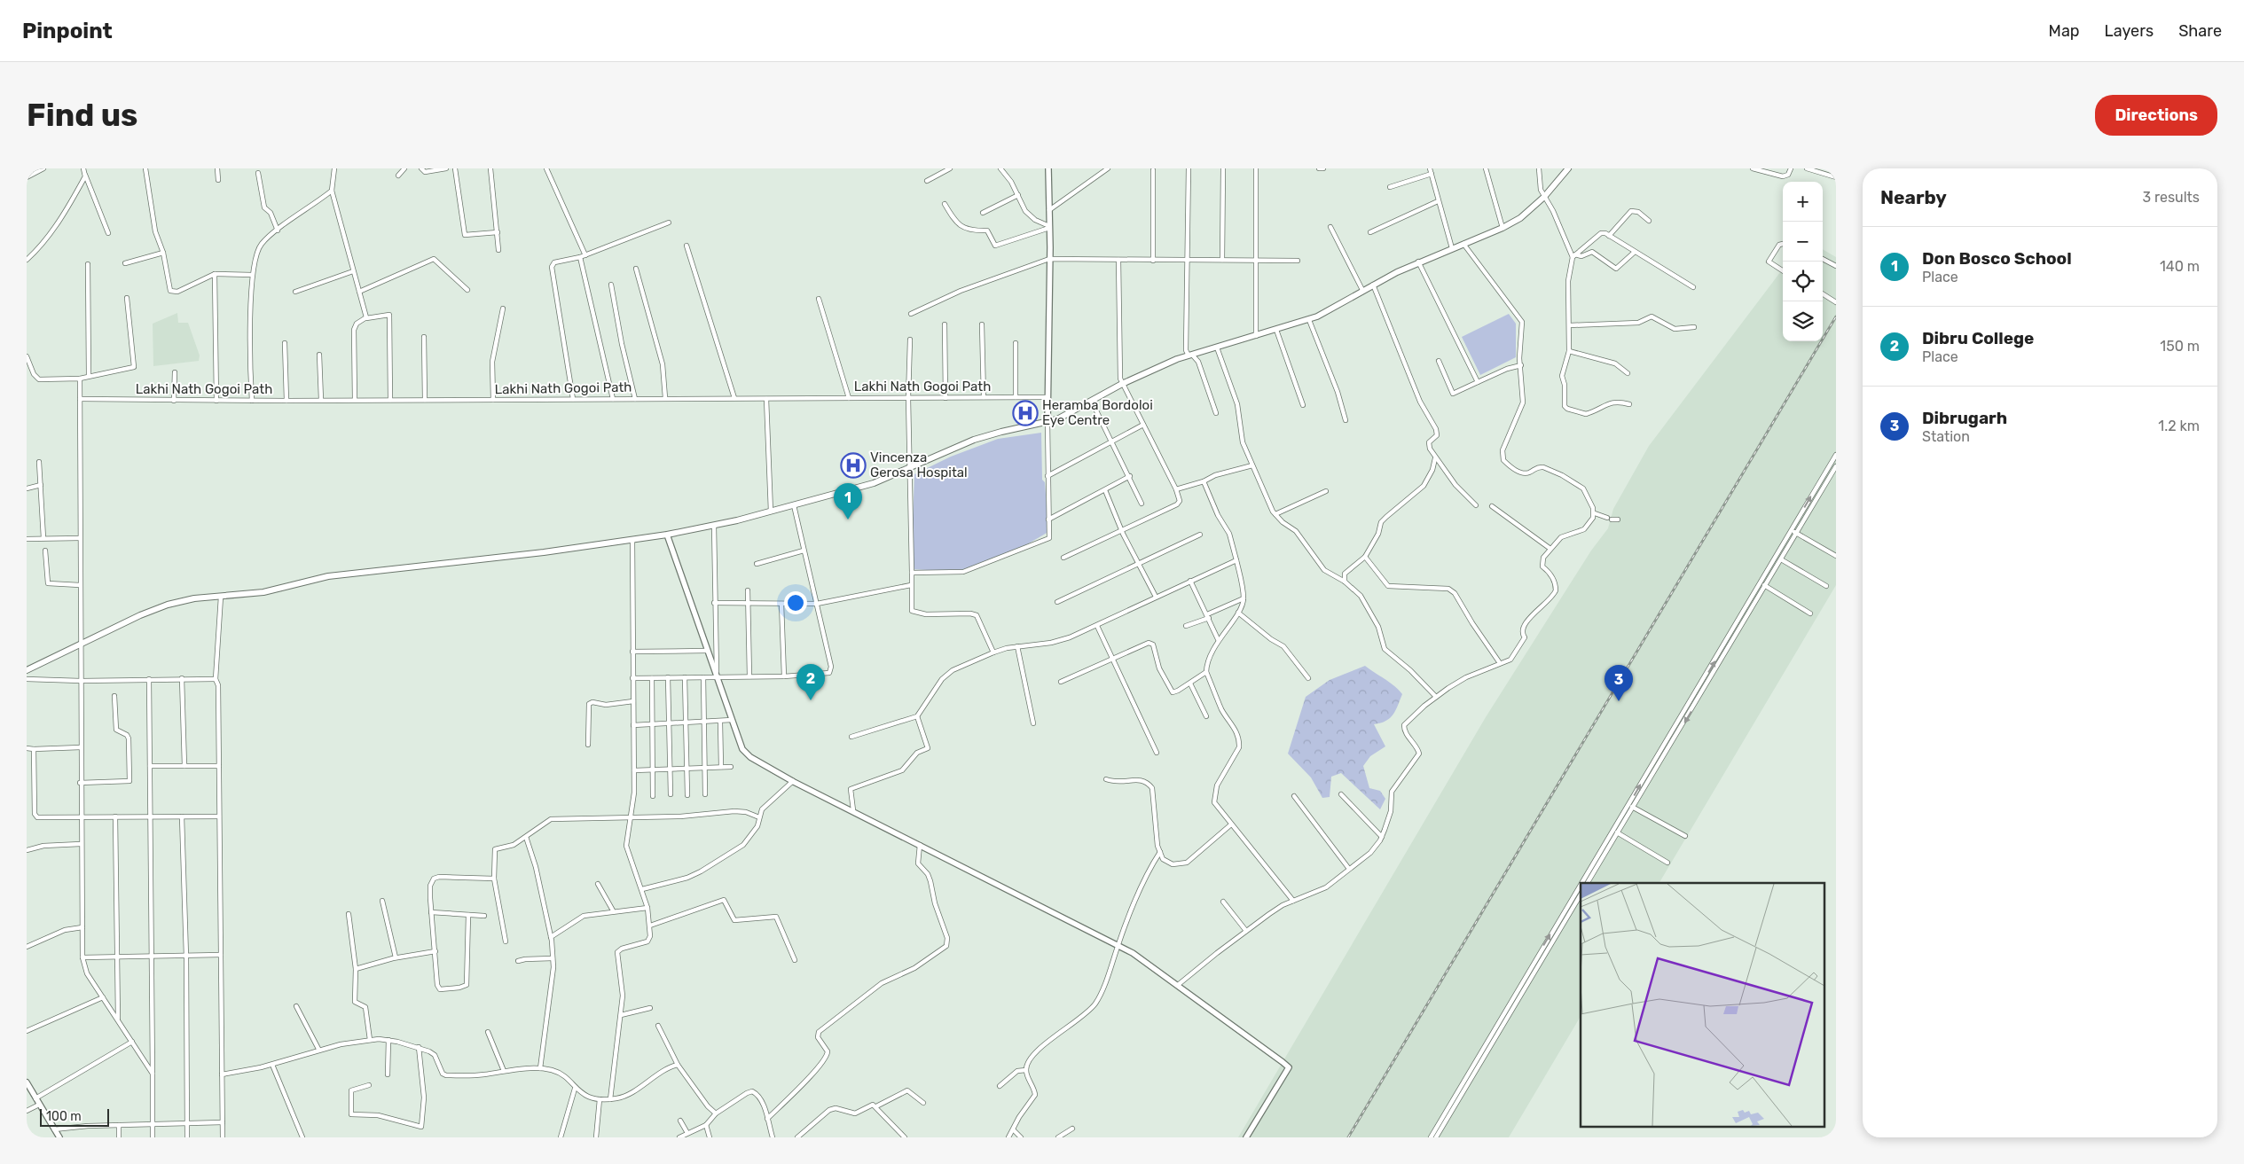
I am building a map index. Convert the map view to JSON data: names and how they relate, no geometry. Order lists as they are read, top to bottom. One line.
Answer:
{"streets":{"street":["Lakhi Nath Gogoi Path"]},"places":{"hospital":["Heramba Bordoloi Eye Centre","Vincenza Gerosa Hospital"]},"scale_bar":"100 m","page":{"header":"Pinpoint","nav":["Map","Layers","Share"],"buttons":"Directions","title":"Find us","heading":["Nearby","3 results"],"map_buttons":["+","−"],"list":[{"mark":"1","name":"Don Bosco School","note":"Place","value":"140 m"},{"mark":"2","name":"Dibru College","note":"Place","value":"150 m"},{"mark":"3","name":"Dibrugarh","note":"Station","value":"1.2 km"}],"pins":["1","2","3"],"scale":"100 m"}}
